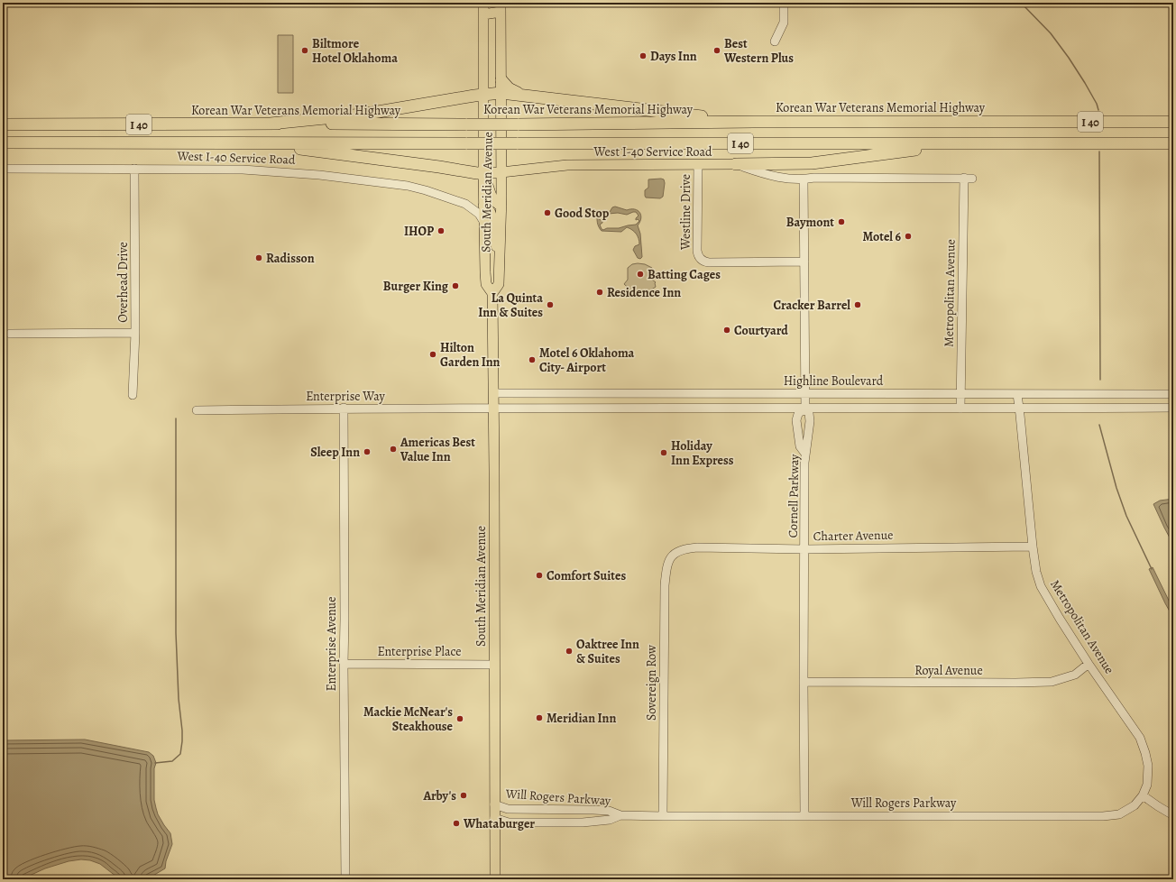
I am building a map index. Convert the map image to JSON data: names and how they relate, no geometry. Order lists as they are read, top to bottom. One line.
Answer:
{"streets":{"highway":["Korean War Veterans Memorial Highway","I 40"],"main road":["West I-40 Service Road","South Meridian Avenue"],"street":["Westline Drive","Overhead Drive","Metropolitan Avenue","Highline Boulevard","Enterprise Way","Cornell Parkway","Charter Avenue","Enterprise Avenue","Enterprise Place","Royal Avenue","Sovereign Row","Will Rogers Parkway"]},"crossings":[["West I-40 Service Road","South Meridian Avenue"],["West I-40 Service Road","Westline Drive"],["West I-40 Service Road","Overhead Drive"],["West I-40 Service Road","Metropolitan Avenue"],["West I-40 Service Road","Cornell Parkway"],["South Meridian Avenue","Highline Boulevard"],["South Meridian Avenue","Enterprise Way"],["South Meridian Avenue","Enterprise Place"],["South Meridian Avenue","Will Rogers Parkway"],["Westline Drive","Cornell Parkway"],["Metropolitan Avenue","Highline Boulevard"],["Metropolitan Avenue","Charter Avenue"],["Metropolitan Avenue","Royal Avenue"],["Metropolitan Avenue","Will Rogers Parkway"],["Highline Boulevard","Cornell Parkway"],["Enterprise Way","Enterprise Avenue"],["Cornell Parkway","Charter Avenue"],["Cornell Parkway","Royal Avenue"],["Cornell Parkway","Will Rogers Parkway"],["Charter Avenue","Sovereign Row"],["Enterprise Avenue","Enterprise Place"],["Sovereign Row","Will Rogers Parkway"]],"places":["Biltmore Hotel Oklahoma","Best Western Plus","Days Inn","Good Stop","Baymont","IHOP","Motel 6","Radisson","Batting Cages","Burger King","Residence Inn","La Quinta Inn & Suites","Cracker Barrel","Courtyard","Hilton Garden Inn","Motel 6 Oklahoma City- Airport","Americas Best Value Inn","Sleep Inn","Holiday Inn Express","Comfort Suites","Oaktree Inn & Suites","Meridian Inn","Mackie McNear's Steakhouse","Arby's","Whataburger"]}
